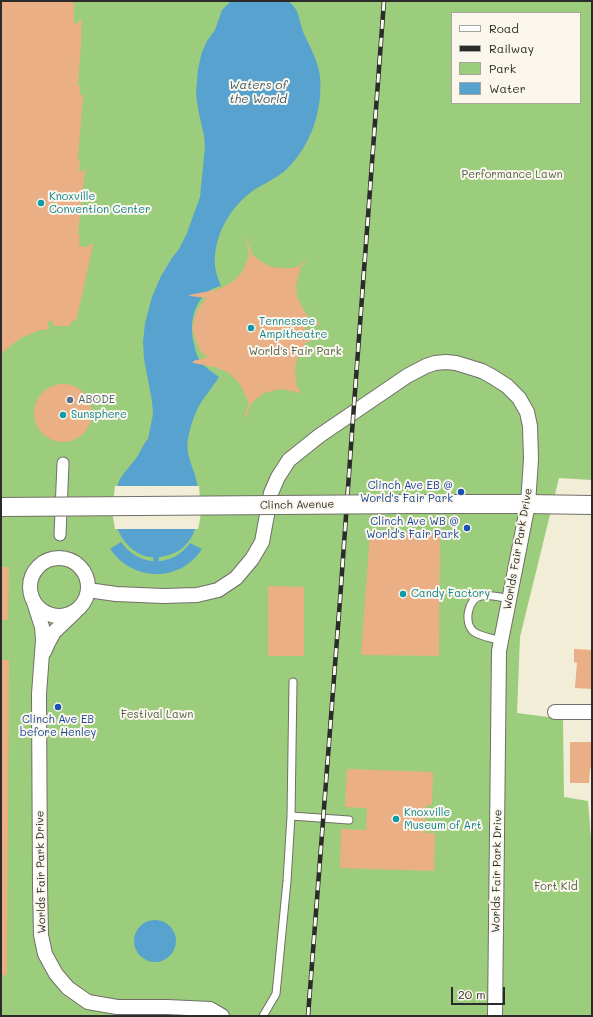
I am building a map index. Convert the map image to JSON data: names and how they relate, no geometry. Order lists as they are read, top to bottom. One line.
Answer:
{"streets":{"street":["Clinch Avenue","Worlds Fair Park Drive"]},"crossings":[["Clinch Avenue","Worlds Fair Park Drive"]],"water":["Waters of the World"],"parks":["Performance Lawn","World's Fair Park","Festival Lawn","Fort Kid"],"places":["Knoxville Convention Center","Tennessee Ampitheatre","ABODE","Sunsphere","Clinch Ave EB @ World's Fair Park","Clinch Ave WB @ World's Fair Park","Candy Factory","Clinch Ave EB before Henley","Knoxville Museum of Art"],"legend":["Road","Railway","Park","Water"],"scale_bar":"20 m"}
